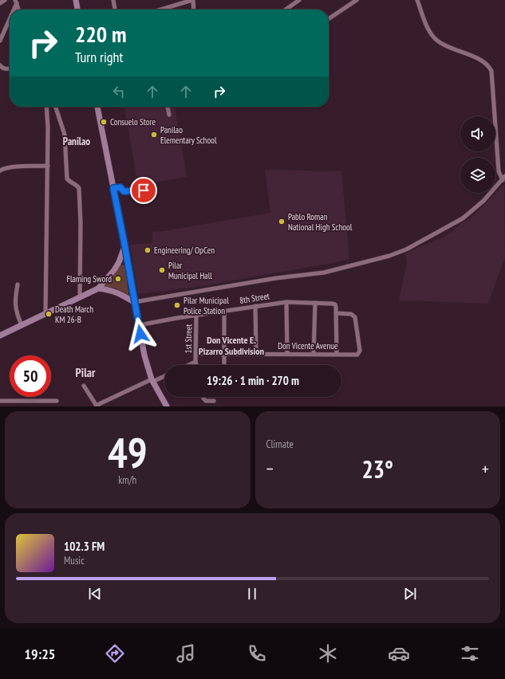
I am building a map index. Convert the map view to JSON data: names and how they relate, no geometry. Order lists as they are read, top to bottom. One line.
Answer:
{"streets":{"street":["8th Street","1st Street","Don Vicente Avenue"]},"crossings":[["8th Street","1st Street"],["8th Street","Don Vicente Avenue"],["1st Street","Don Vicente Avenue"]],"districts":["Panilao","Don Vicente E. Pizarro Subdivision","Pilar"],"places":["Consuelo Store","Panilao Elementary School","Pablo Roman National High School","Engineering/ OpCen","Pilar Municipal Hall","Flaming Sword","Pilar Municipal Police Station","Death March KM 26-B"],"page":{"turn":["220 m","Turn right"],"limit":"50","trip":"19:26 · 1 min · 270 m","tile":[["49","km/h"],"Climate"],"heat":["−","23°","+"],"song":["102.3 FM","Music"],"tabs":"19:25"}}
